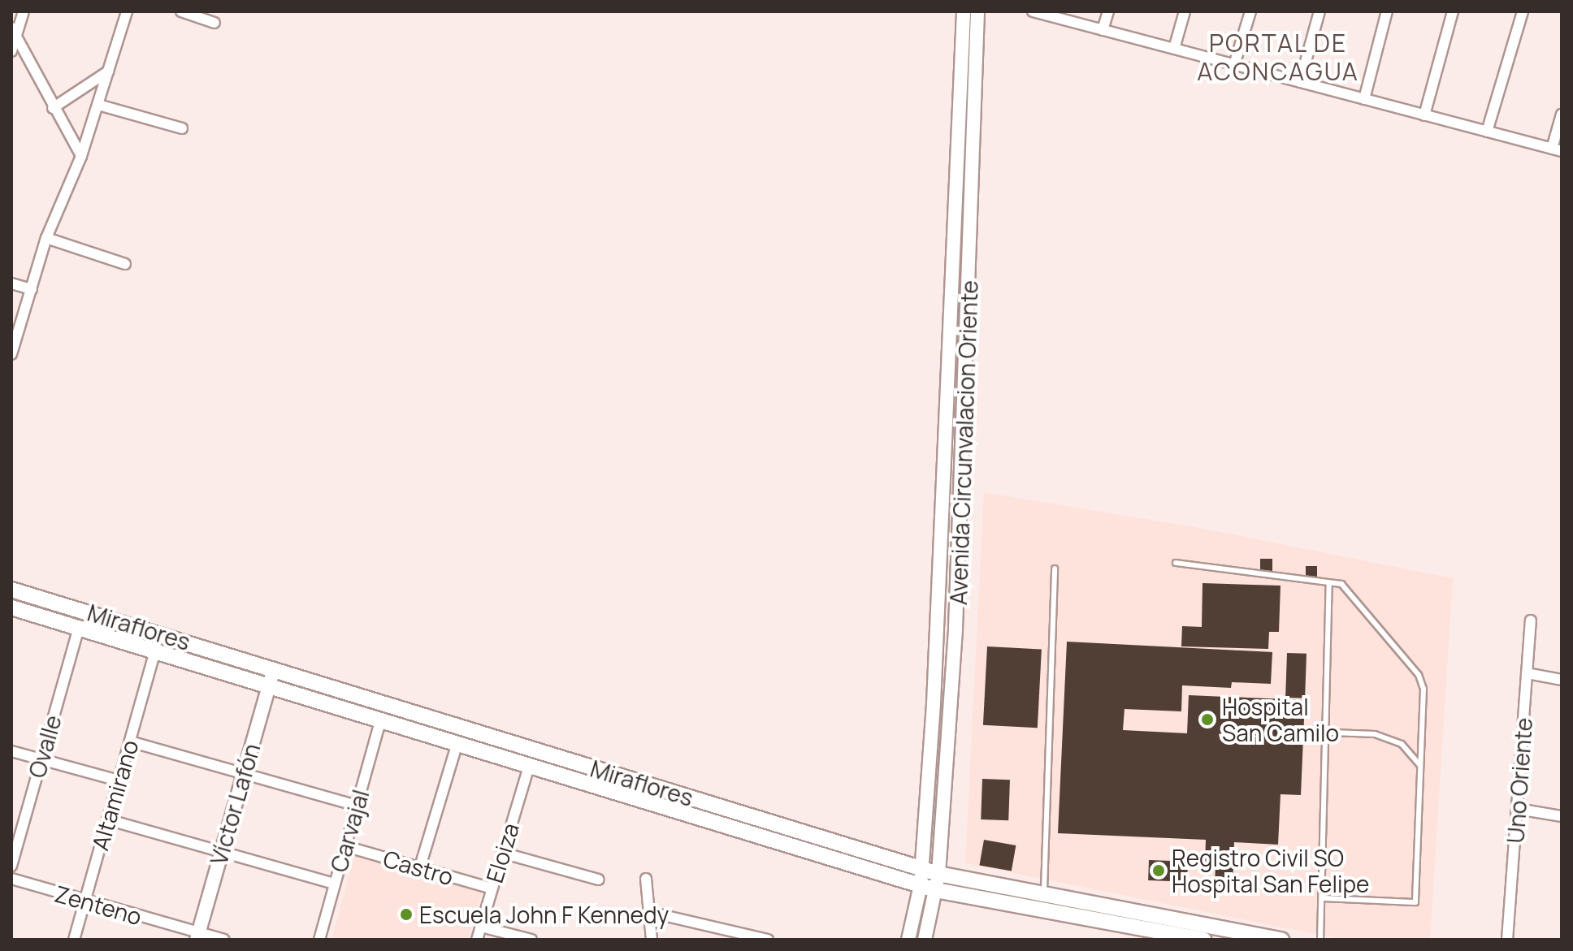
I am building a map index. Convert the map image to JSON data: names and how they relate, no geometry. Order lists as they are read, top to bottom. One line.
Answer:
{"streets":{"main road":["Miraflores"],"street":["Avenida Circunvalacion Oriente","Ovalle","Uno Oriente","Altamirano","Víctor Lafón","Carvajal","Eloiza","Castro","Zenteno"]},"crossings":[["Avenida Circunvalacion Oriente","Miraflores"],["Miraflores","Ovalle"],["Miraflores","Altamirano"],["Miraflores","Víctor Lafón"],["Miraflores","Carvajal"],["Miraflores","Eloiza"],["Altamirano","Zenteno"],["Víctor Lafón","Zenteno"],["Carvajal","Castro"],["Eloiza","Castro"]],"districts":["PORTAL DE ACONCAGUA"],"places":["Hospital San Camilo","Registro Civil SO Hospital San Felipe","Escuela John F Kennedy"]}
